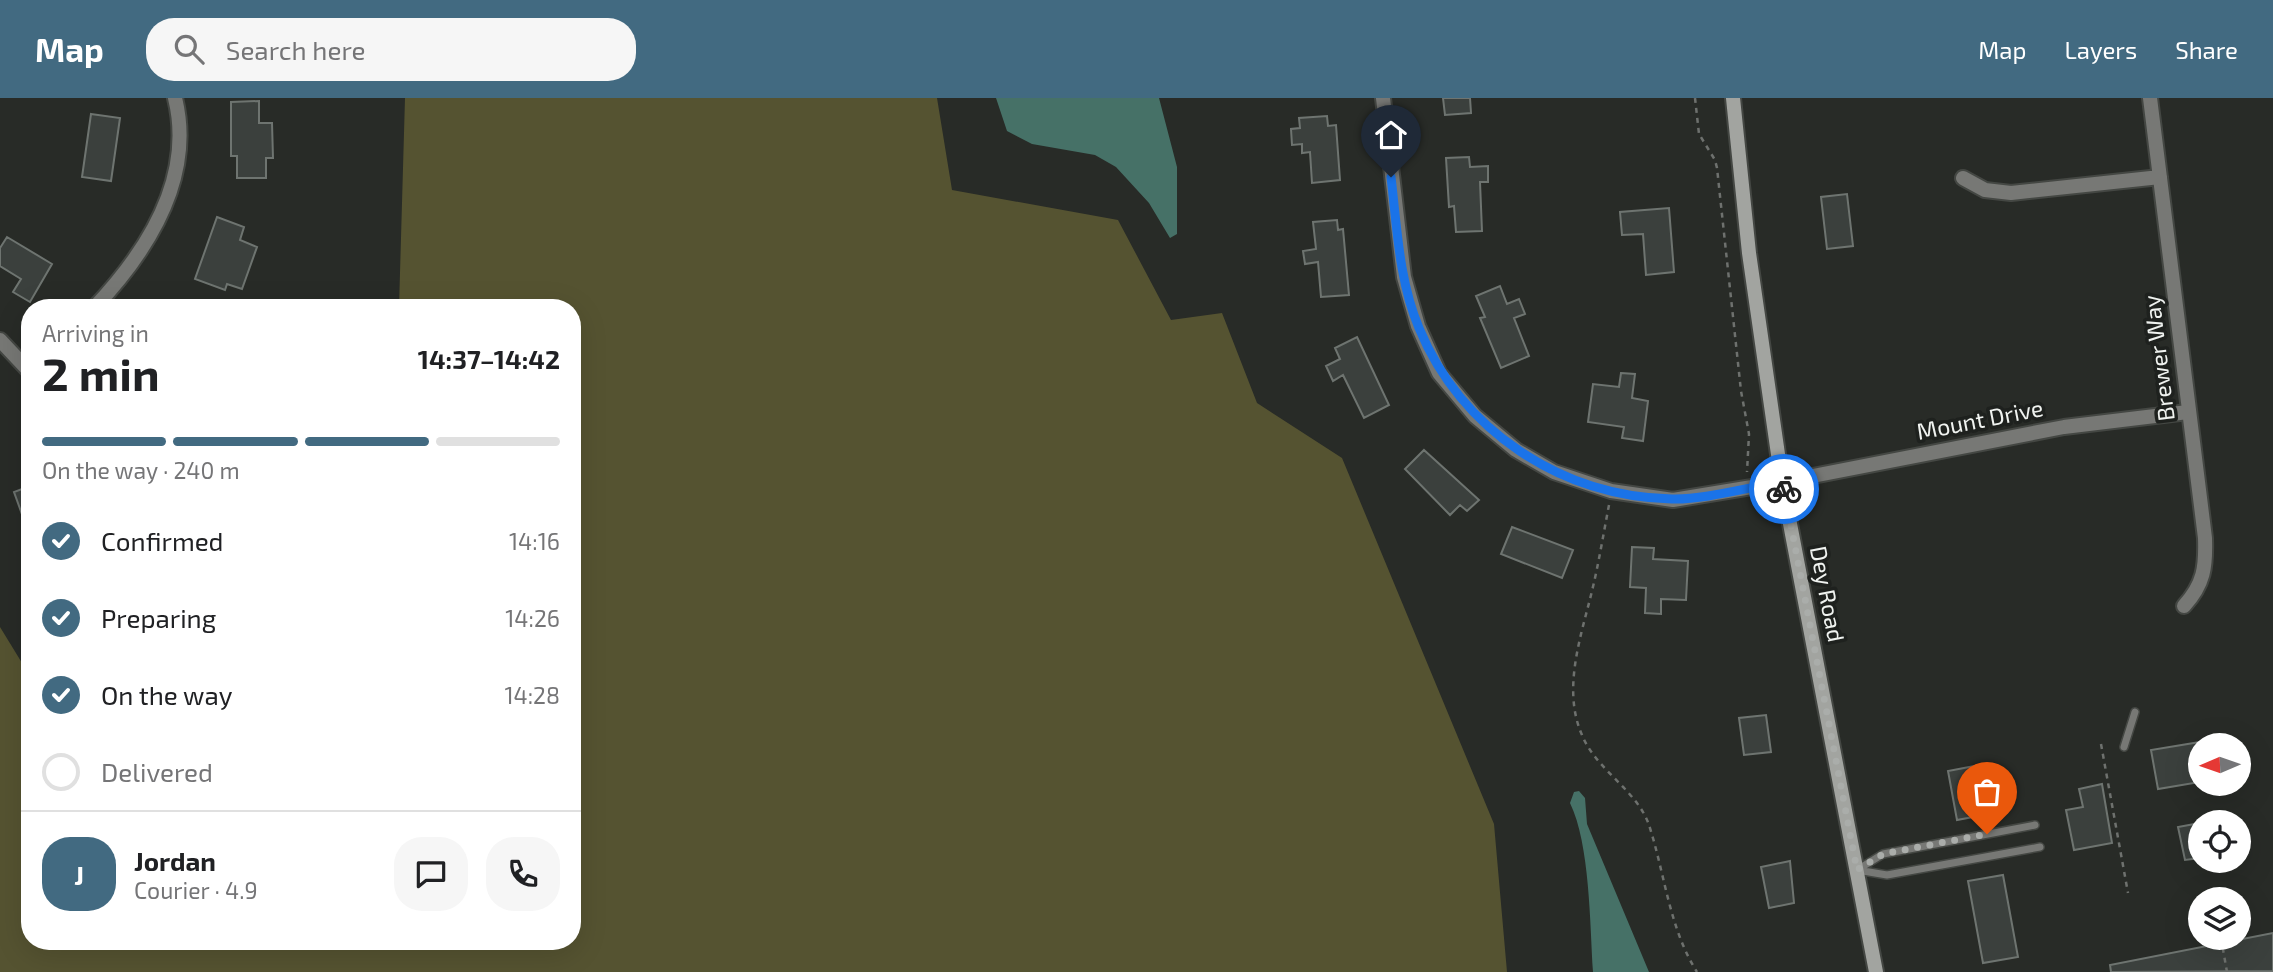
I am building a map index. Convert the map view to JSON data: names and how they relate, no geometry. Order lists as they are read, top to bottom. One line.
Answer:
{"streets":{"main road":["Dey Road"],"street":["Brewer Way","Mount Drive"]},"crossings":[["Brewer Way","Mount Drive"],["Mount Drive","Dey Road"]],"north":"left","page":{"header":"Map","search":"Search here","nav":["Map","Layers","Share"],"heading":["2 min","Arriving in","14:37–14:42"],"panel":["Jordan","Courier · 4.9"],"bar":"On the way · 240 m","list":[["Confirmed","14:16"],["Preparing","14:26"],["On the way","14:28"],"Delivered"],"round":"J"}}
